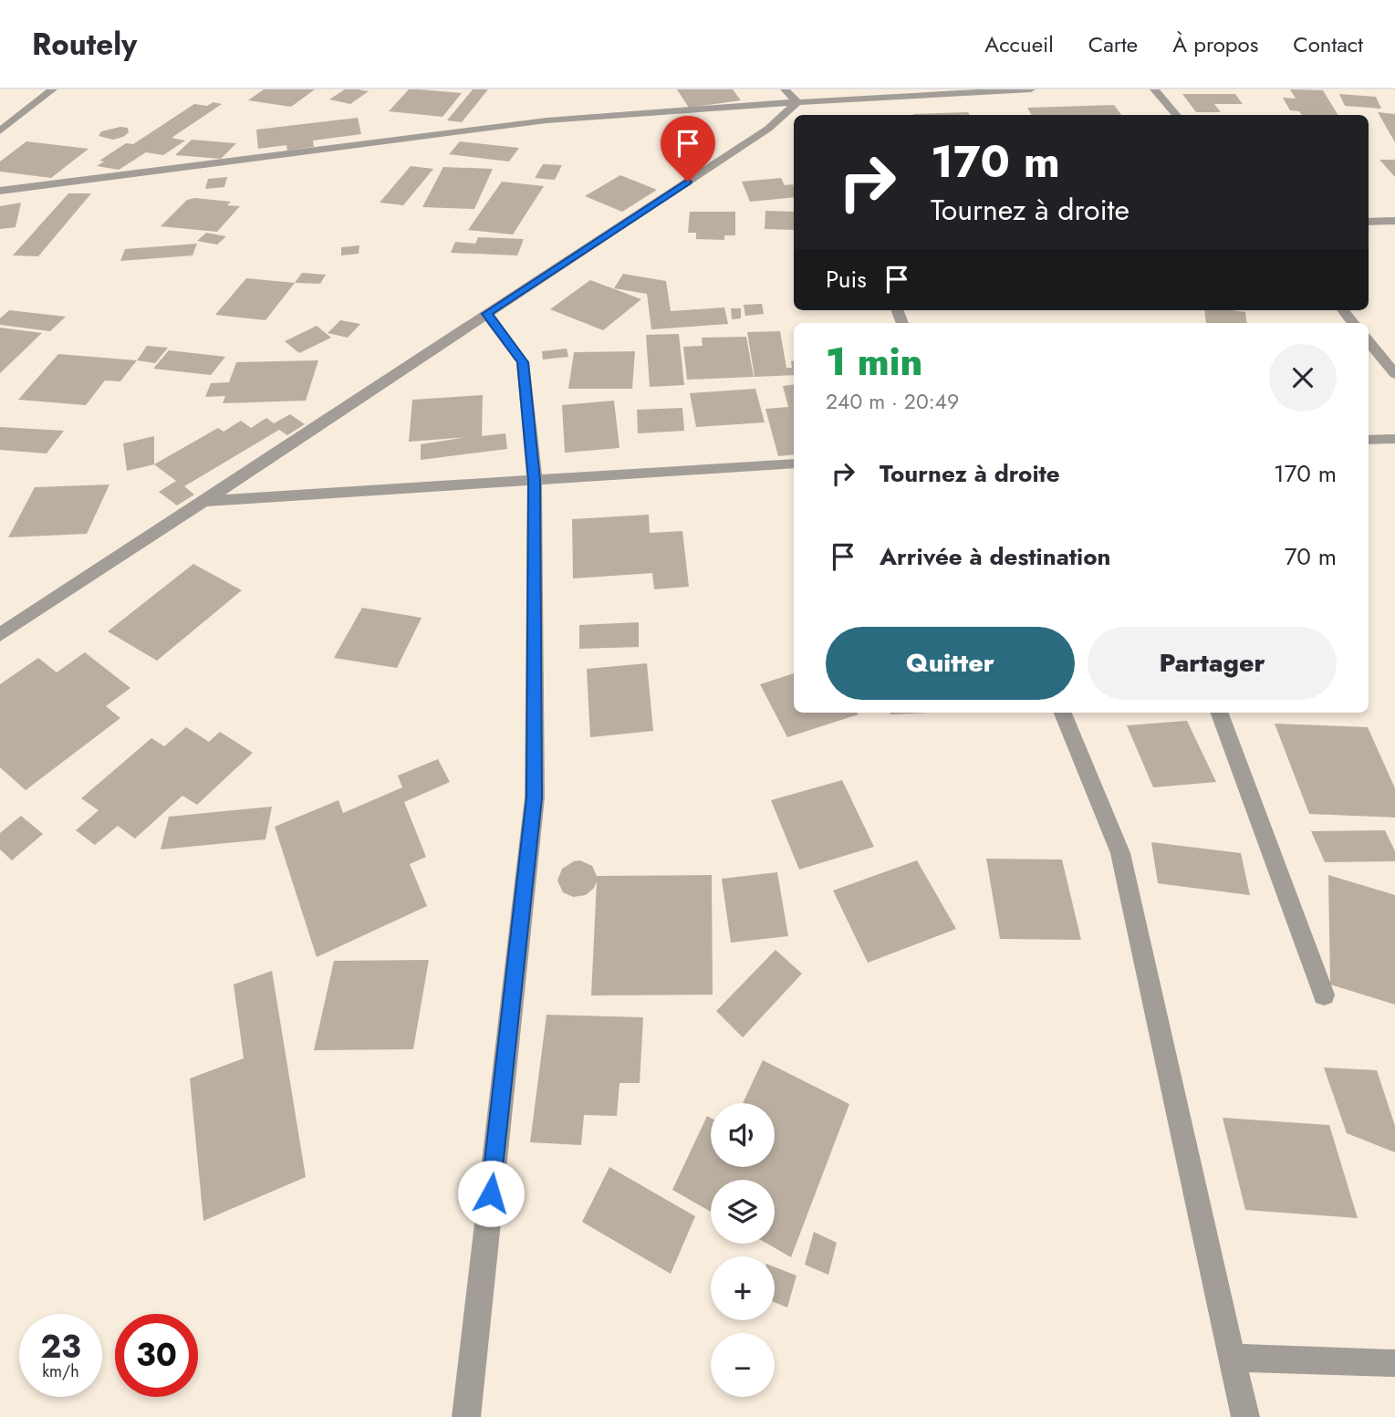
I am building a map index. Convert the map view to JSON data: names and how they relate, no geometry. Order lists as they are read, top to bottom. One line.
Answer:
{"page":{"header":"Routely","nav":["Accueil","Carte","À propos","Contact"],"turn":["170 m","Tournez à droite"],"then":"Puis","heading":["1 min","240 m · 20:49"],"list":[{"name":"Tournez à droite","value":"170 m"},{"name":"Arrivée à destination","value":"70 m"}],"buttons":["Quitter","Partager"],"map_buttons":["+","−"],"speed":"23 km/h","limit":"30"}}
